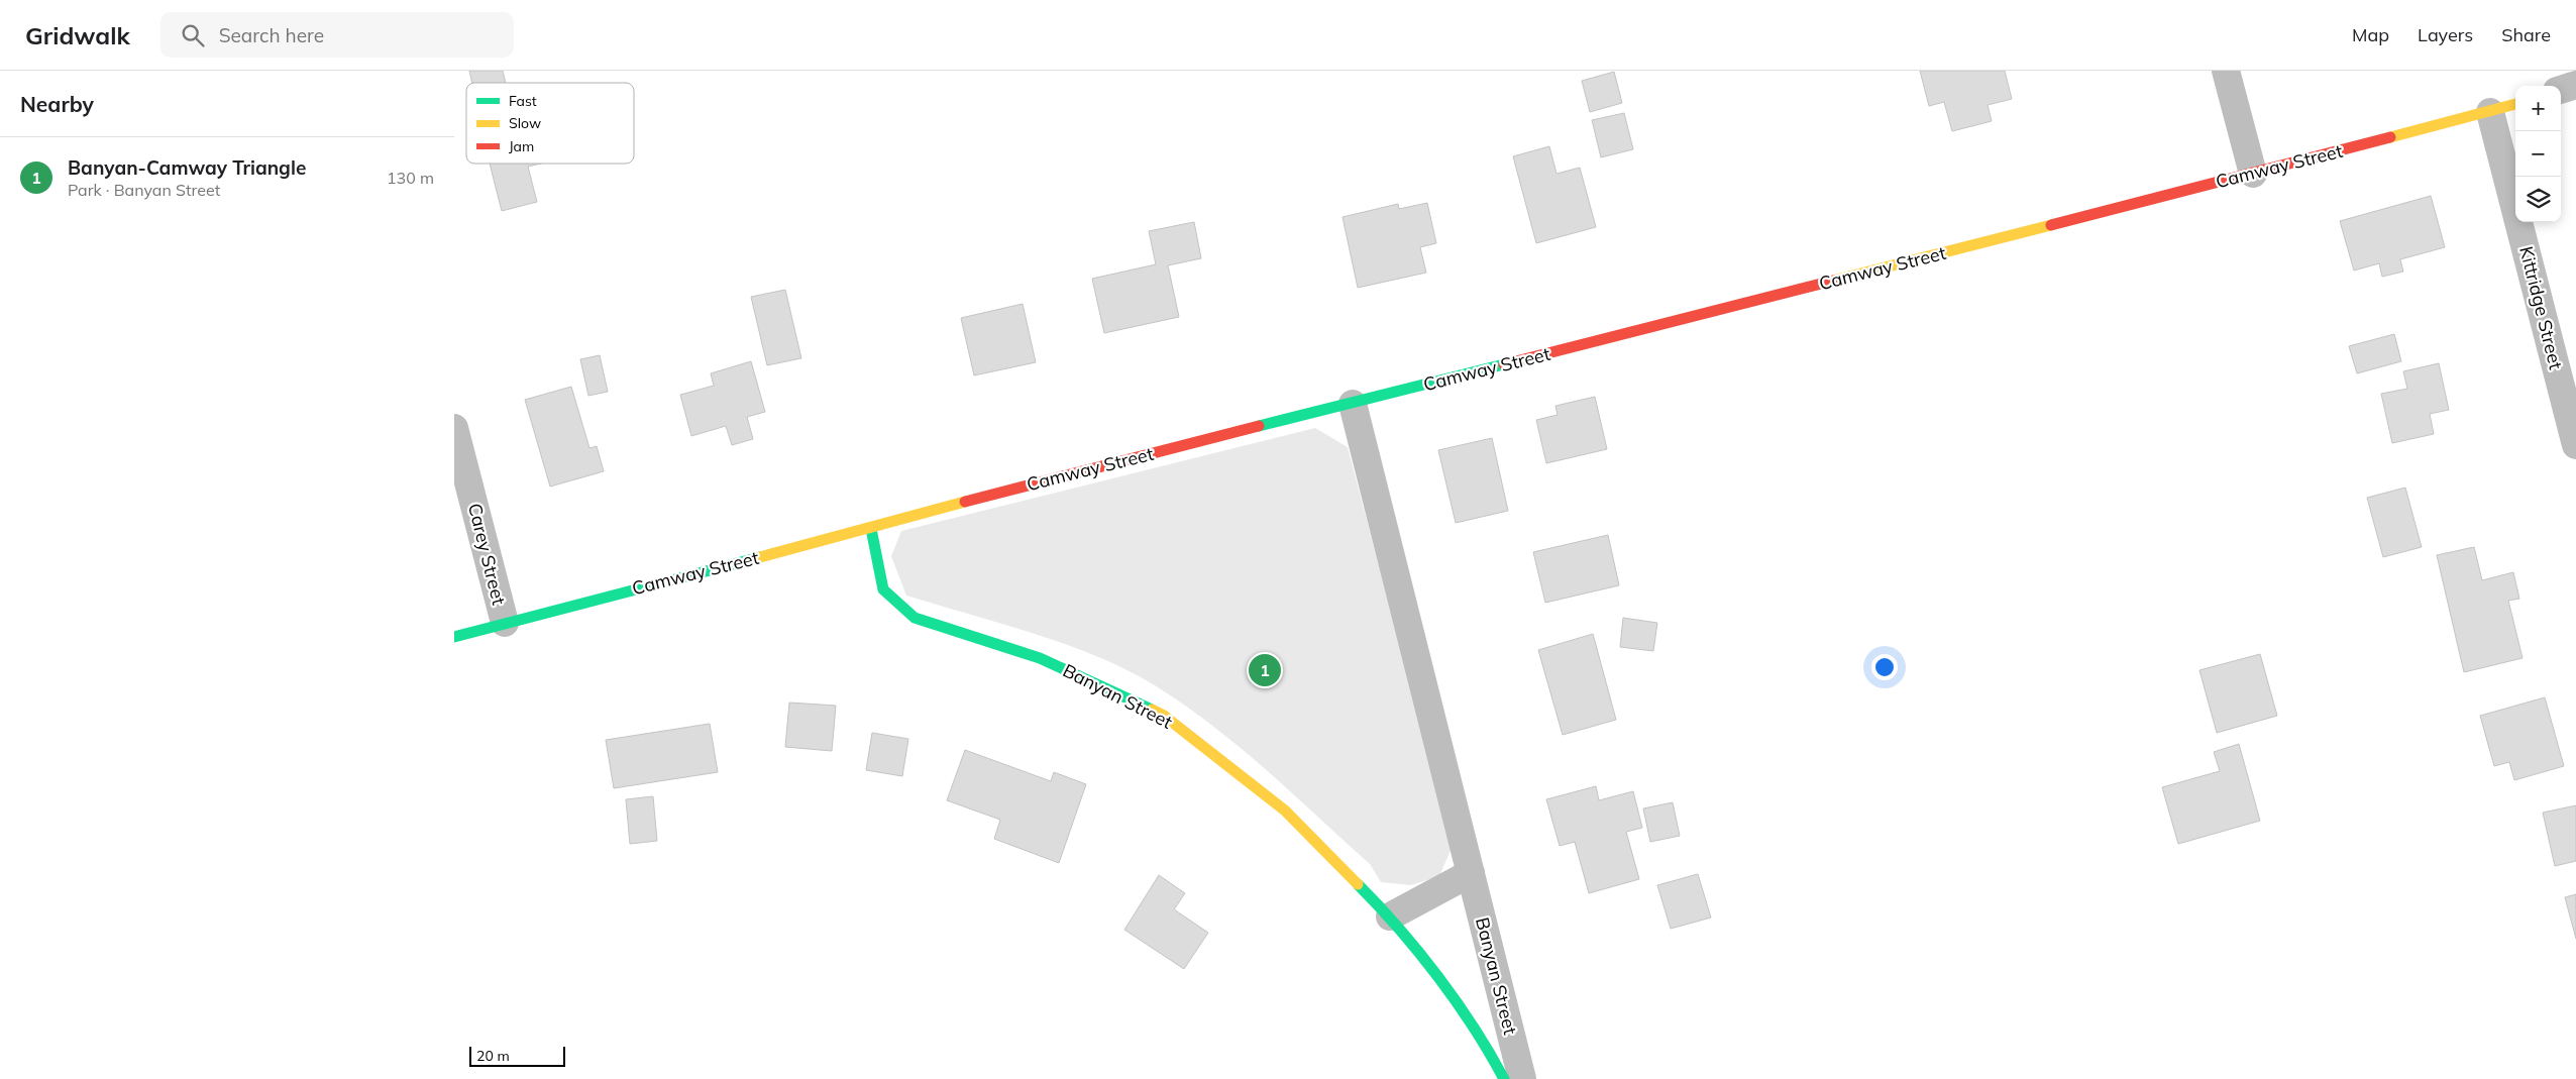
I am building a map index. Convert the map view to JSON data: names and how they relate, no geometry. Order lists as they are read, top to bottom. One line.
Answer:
{"streets":{"street":["Camway Street","Kittridge Street","Carey Street","Banyan Street"]},"crossings":[["Camway Street","Kittridge Street"],["Camway Street","Carey Street"],["Camway Street","Banyan Street"]],"legend":["Fast","Slow","Jam"],"scale_bar":"20 m","page":{"header":"Gridwalk","search":"Search here","nav":["Map","Layers","Share"],"heading":"Nearby","map_buttons":["+","−"],"list":[{"mark":"1","name":"Banyan-Camway Triangle","note":"Park · Banyan Street","value":"130 m"}],"pins":"1","scale":"20 m"}}
